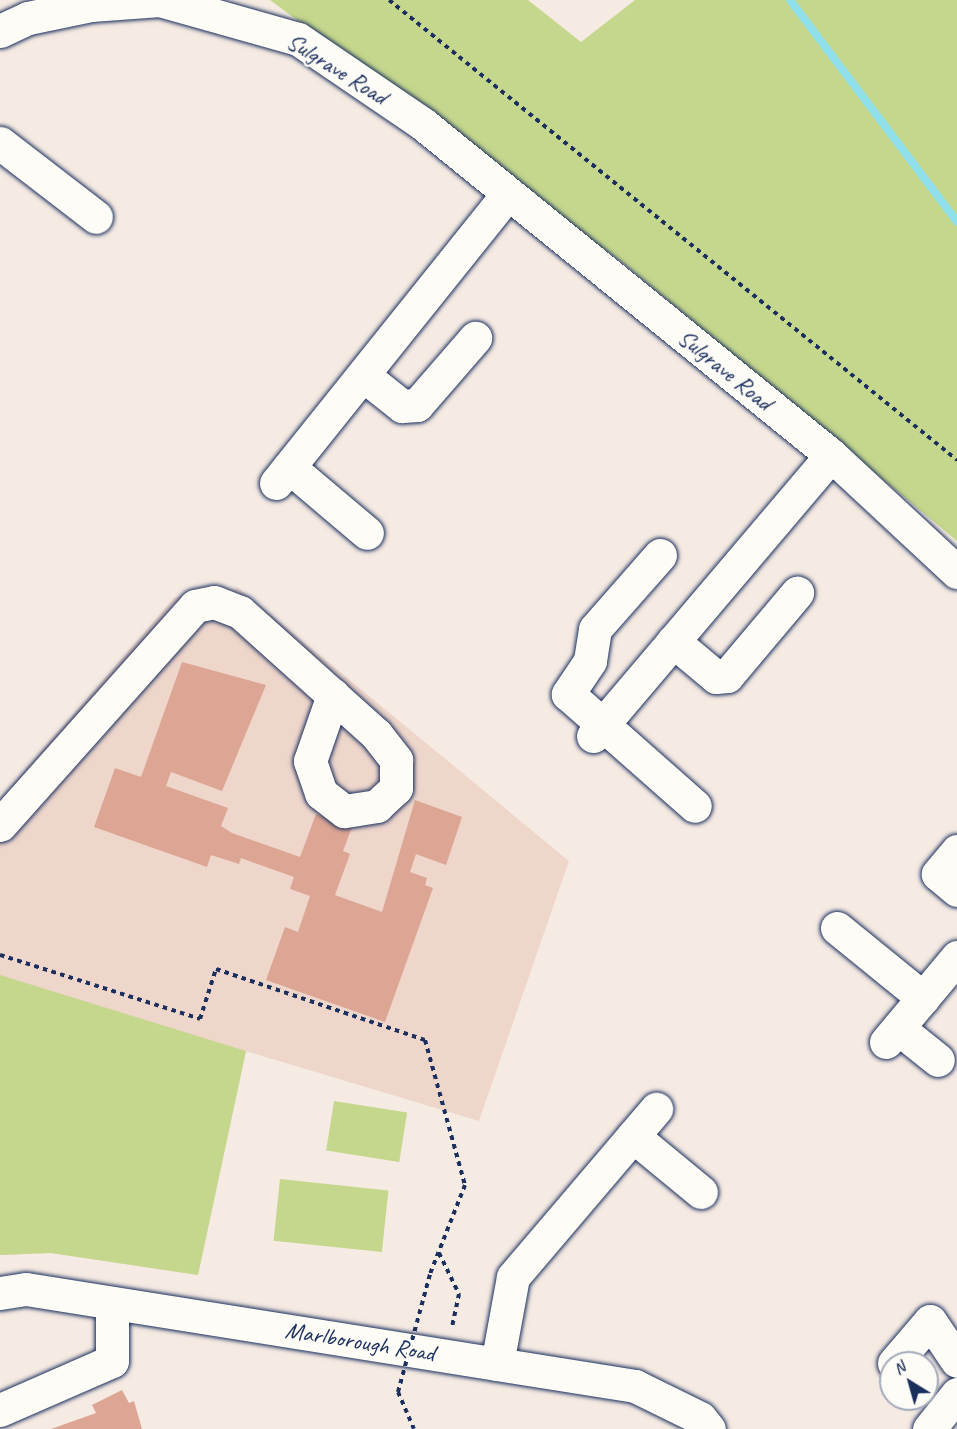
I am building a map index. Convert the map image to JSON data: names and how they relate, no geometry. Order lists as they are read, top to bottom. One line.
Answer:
{"streets":{"street":["Sulgrave Road","Marlborough Road"]},"north":"top left"}
